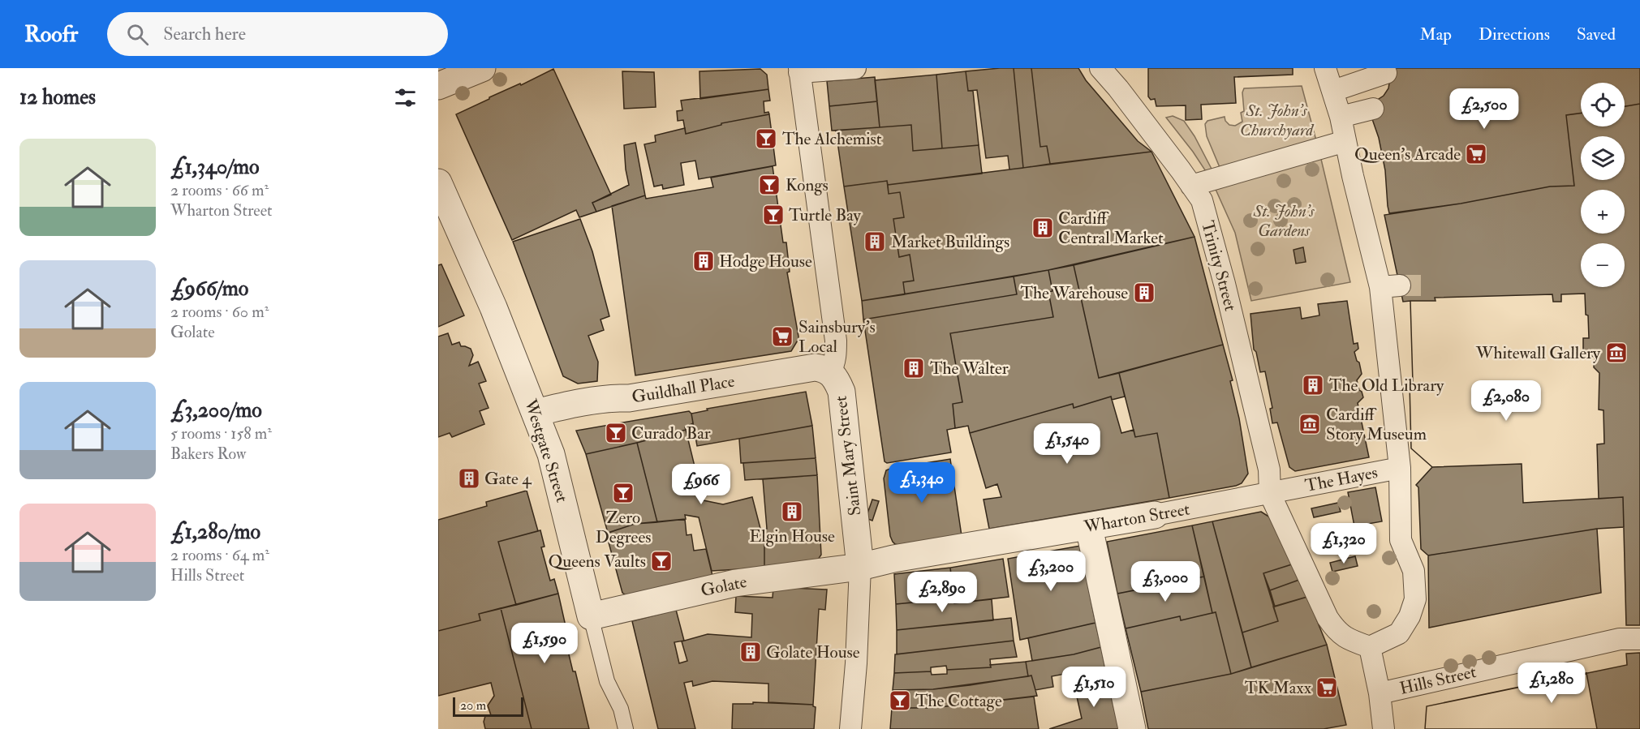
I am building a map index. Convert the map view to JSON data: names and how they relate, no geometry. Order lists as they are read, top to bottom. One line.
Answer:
{"streets":{"street":["Trinity Street","Guildhall Place","Westgate Street","Saint Mary Street","The Hayes","Wharton Street","Golate","Hills Street"]},"crossings":[["Trinity Street","The Hayes"],["Trinity Street","Wharton Street"],["Guildhall Place","Westgate Street"],["Guildhall Place","Saint Mary Street"],["Westgate Street","Golate"],["Saint Mary Street","Wharton Street"],["Saint Mary Street","Golate"],["The Hayes","Wharton Street"],["Wharton Street","Golate"]],"parks":["St. John's Churchyard","St. John’s Gardens"],"places":{"bar":["The Alchemist","Kongs","Turtle Bay","Curado Bar","Zero Degrees","Queens Vaults","The Cottage"],"supermarket":["Queen's Arcade","Sainsbury's Local","TK Maxx"],"building":["Cardiff Central Market","Market Buildings","Hodge House","The Warehouse","The Walter","The Old Library","Gate 4","Elgin House","Golate House"],"museum":["Whitewall Gallery","Cardiff Story Museum"]},"scale_bar":"20 m","page":{"header":"Roofr","search":"Search here","nav":["Map","Directions","Saved"],"heading":"12 homes","map_buttons":["+","−"],"price":["£2,500","£2,080","£1,540","£1,340","£966","£1,320","£3,200","£3,000","£2,890","£1,590","£1,280","£1,510"],"list":[{"name":"£1,340/mo","note":"2 rooms · 66 m² · Wharton Street"},{"name":"£966/mo","note":"2 rooms · 60 m² · Golate"},{"name":"£3,200/mo","note":"5 rooms · 158 m² · Bakers Row"},{"name":"£1,280/mo","note":"2 rooms · 64 m² · Hills Street"}],"scale":"20 m"}}
